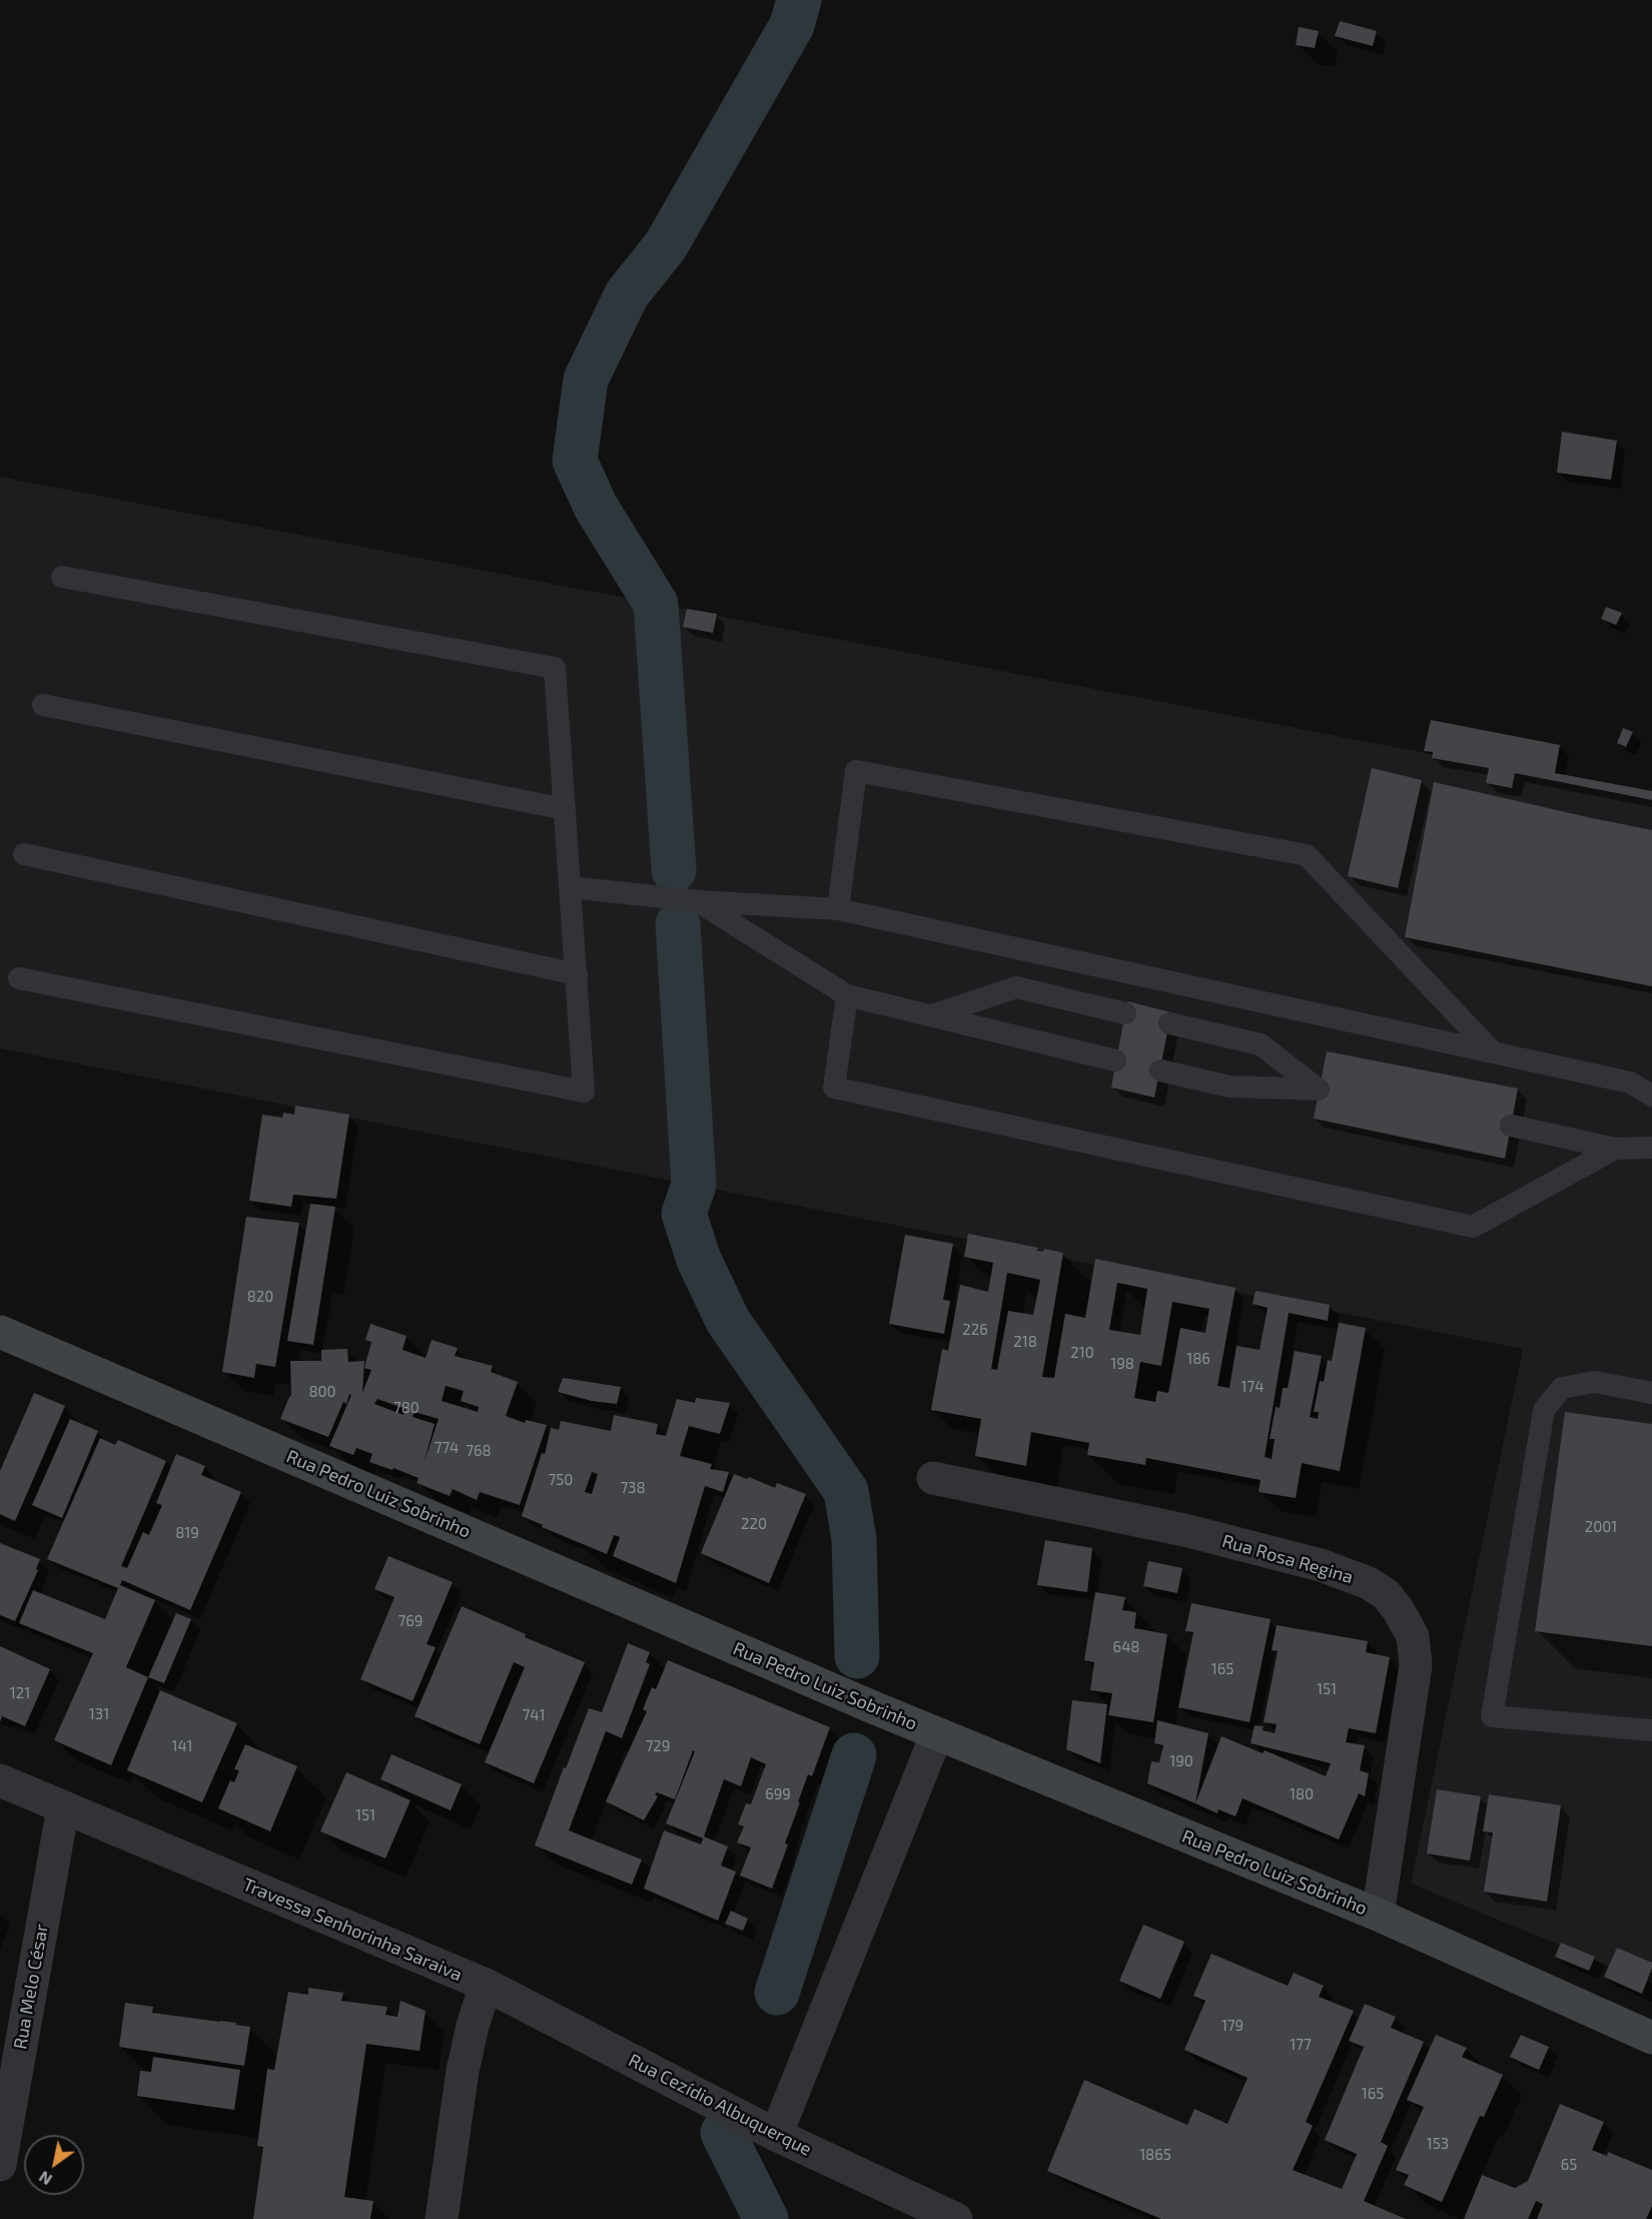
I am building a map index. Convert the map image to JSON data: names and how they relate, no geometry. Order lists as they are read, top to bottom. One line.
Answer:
{"streets":{"street":["Rua Pedro Luiz Sobrinho","Rua Rosa Regina","Travessa Senhorinha Saraiva","Rua Melo César","Rua Cezídio Albuquerque"]},"crossings":[["Rua Pedro Luiz Sobrinho","Rua Rosa Regina"],["Travessa Senhorinha Saraiva","Rua Melo César"],["Travessa Senhorinha Saraiva","Rua Cezídio Albuquerque"]],"house_numbers":["820","226","218","210","186","198","174","800","780","774","768","750","738","220","2001","819","769","648","165","151","121","131","741","141","729","190","699","180","151","179","177","165","153","1865","65"],"north":"bottom left"}
